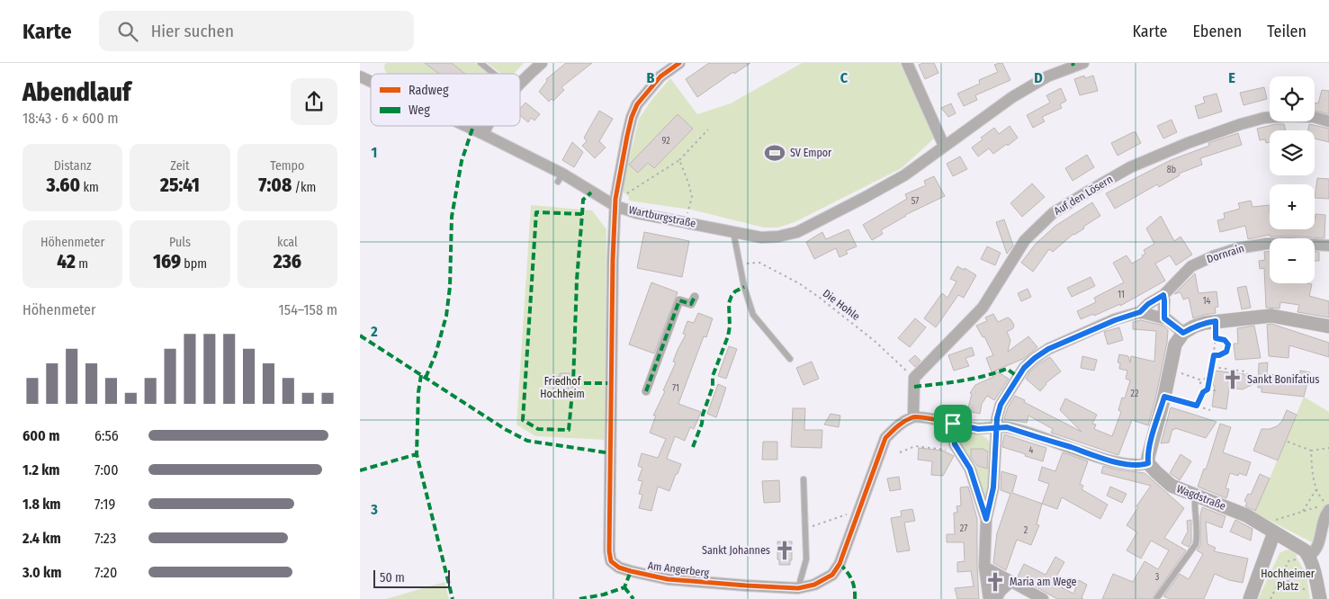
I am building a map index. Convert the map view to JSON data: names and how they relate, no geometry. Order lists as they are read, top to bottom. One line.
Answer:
{"streets":{"street":["Auf den Lösern","Wartburgstraße","Dornrain","Wagdstraße","Am Angerberg"],"path":["Die Hohle"]},"crossings":[["Auf den Lösern","Die Hohle"],["Wartburgstraße","Am Angerberg"]],"parks":["Friedhof Hochheim","Hochheimer Platz"],"places":{"sports":["SV Empor"],"church":["Sankt Bonifatius","Sankt Johannes","Maria am Wege"]},"house_numbers":["92","8b","57","11","14","71","22","4","27","2","3"],"legend":["Radweg","Weg"],"scale_bar":"50 m","page":{"header":"Karte","search":"Hier suchen","nav":["Karte","Ebenen","Teilen"],"heading":["Abendlauf","18:43 · 6 × 600 m"],"map_buttons":["+","−"],"stats":[["Distanz","3.60 km"],["Zeit","25:41"],["Tempo","7:08 /km"],["Höhenmeter","42 m"],["Puls","169 bpm"],["kcal","236"]],"chart":["Höhenmeter","154–158 m"],"list":[{"name":"600 m","note":"6:56"},{"name":"1.2 km","note":"7:00"},{"name":"1.8 km","note":"7:19"},{"name":"2.4 km","note":"7:23"},{"name":"3.0 km","note":"7:20"}],"scale":"50 m"},"grid":{"columns":["B","C","D","E"],"rows":["1","2","3"]}}
